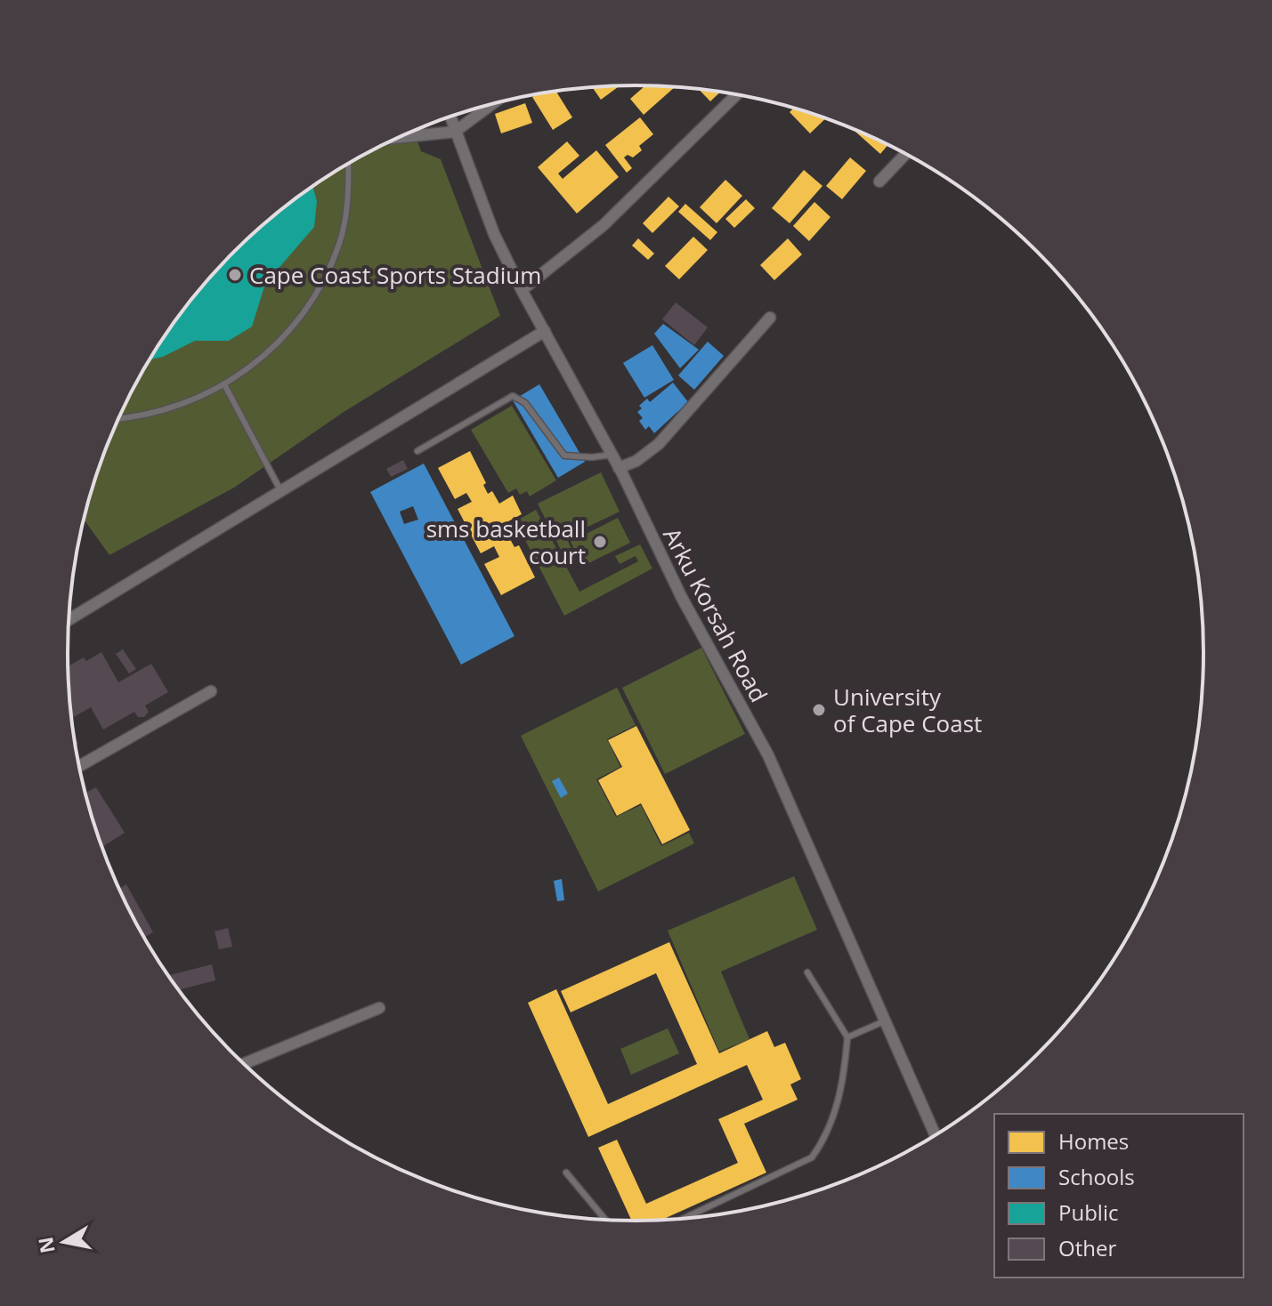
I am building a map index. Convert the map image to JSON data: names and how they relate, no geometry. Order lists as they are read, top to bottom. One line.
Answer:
{"streets":{"street":["Arku Korsah Road"]},"places":["Cape Coast Sports Stadium","sms basketball court","University of Cape Coast"],"legend":["Homes","Schools","Public","Other"],"north":"left"}
